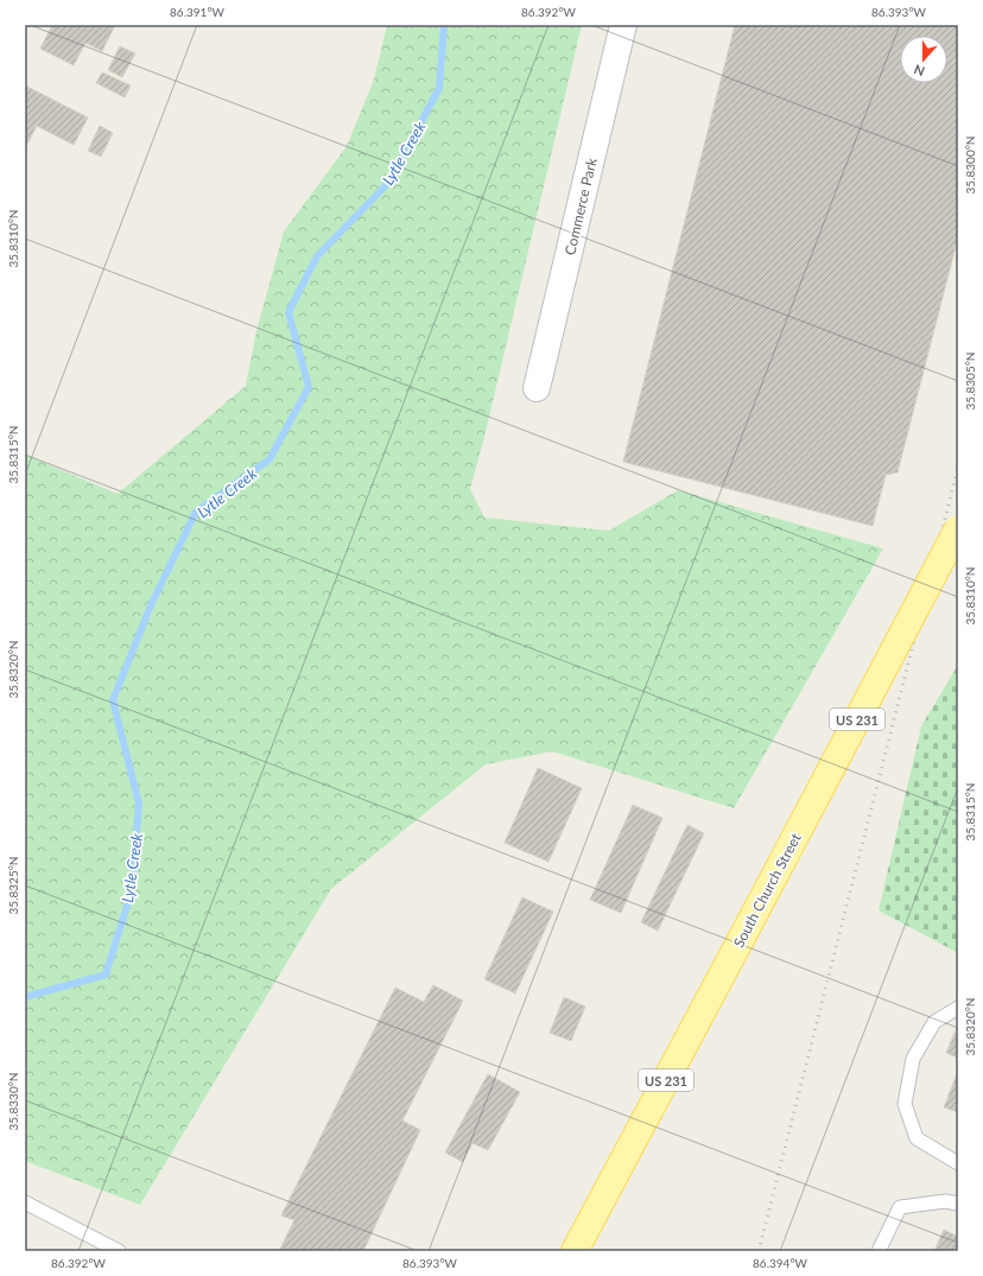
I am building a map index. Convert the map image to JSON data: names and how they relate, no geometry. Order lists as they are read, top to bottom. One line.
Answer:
{"streets":{"main road":["US 231","South Church Street"],"street":["Commerce Park"]},"water":["Lytle Creek"],"north":"bottom","coordinates":["86.391°W","86.392°W","86.393°W","35.8300°N","35.8310°N","35.8305°N","35.8315°N","35.8320°N","35.8325°N","35.8330°N","86.394°W"]}
